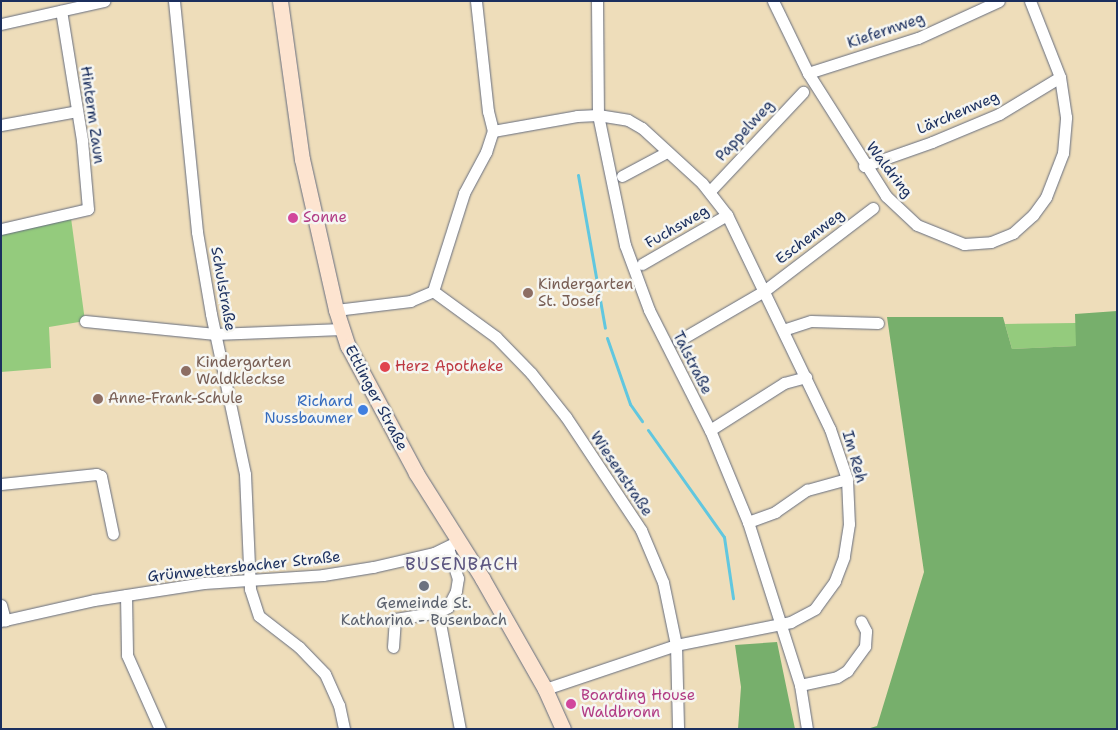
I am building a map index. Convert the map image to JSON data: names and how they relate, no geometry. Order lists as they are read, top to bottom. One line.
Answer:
{"streets":{"main road":["Ettlinger Straße"],"street":["Kiefernweg","Lärchenweg","Hinterm Zaun","Pappelweg","Waldring","Fuchsweg","Eschenweg","Schulstraße","Talstraße","Im Reh","Wiesenstraße","Grünwettersbacher Straße"]},"crossings":[["Kiefernweg","Waldring"],["Lärchenweg","Waldring"],["Pappelweg","Im Reh"],["Fuchsweg","Im Reh"],["Eschenweg","Im Reh"],["Schulstraße","Grünwettersbacher Straße"],["Talstraße","Im Reh"],["Ettlinger Straße","Im Reh"],["Ettlinger Straße","Grünwettersbacher Straße"],["Im Reh","Wiesenstraße"]],"districts":["BUSENBACH"],"places":["Sonne","Kindergarten St. Josef","Herz Apotheke","Kindergarten Waldkleckse","Anne-Frank-Schule","Richard Nussbaumer","Gemeinde St. Katharina - Busenbach","Boarding House Waldbronn"]}
